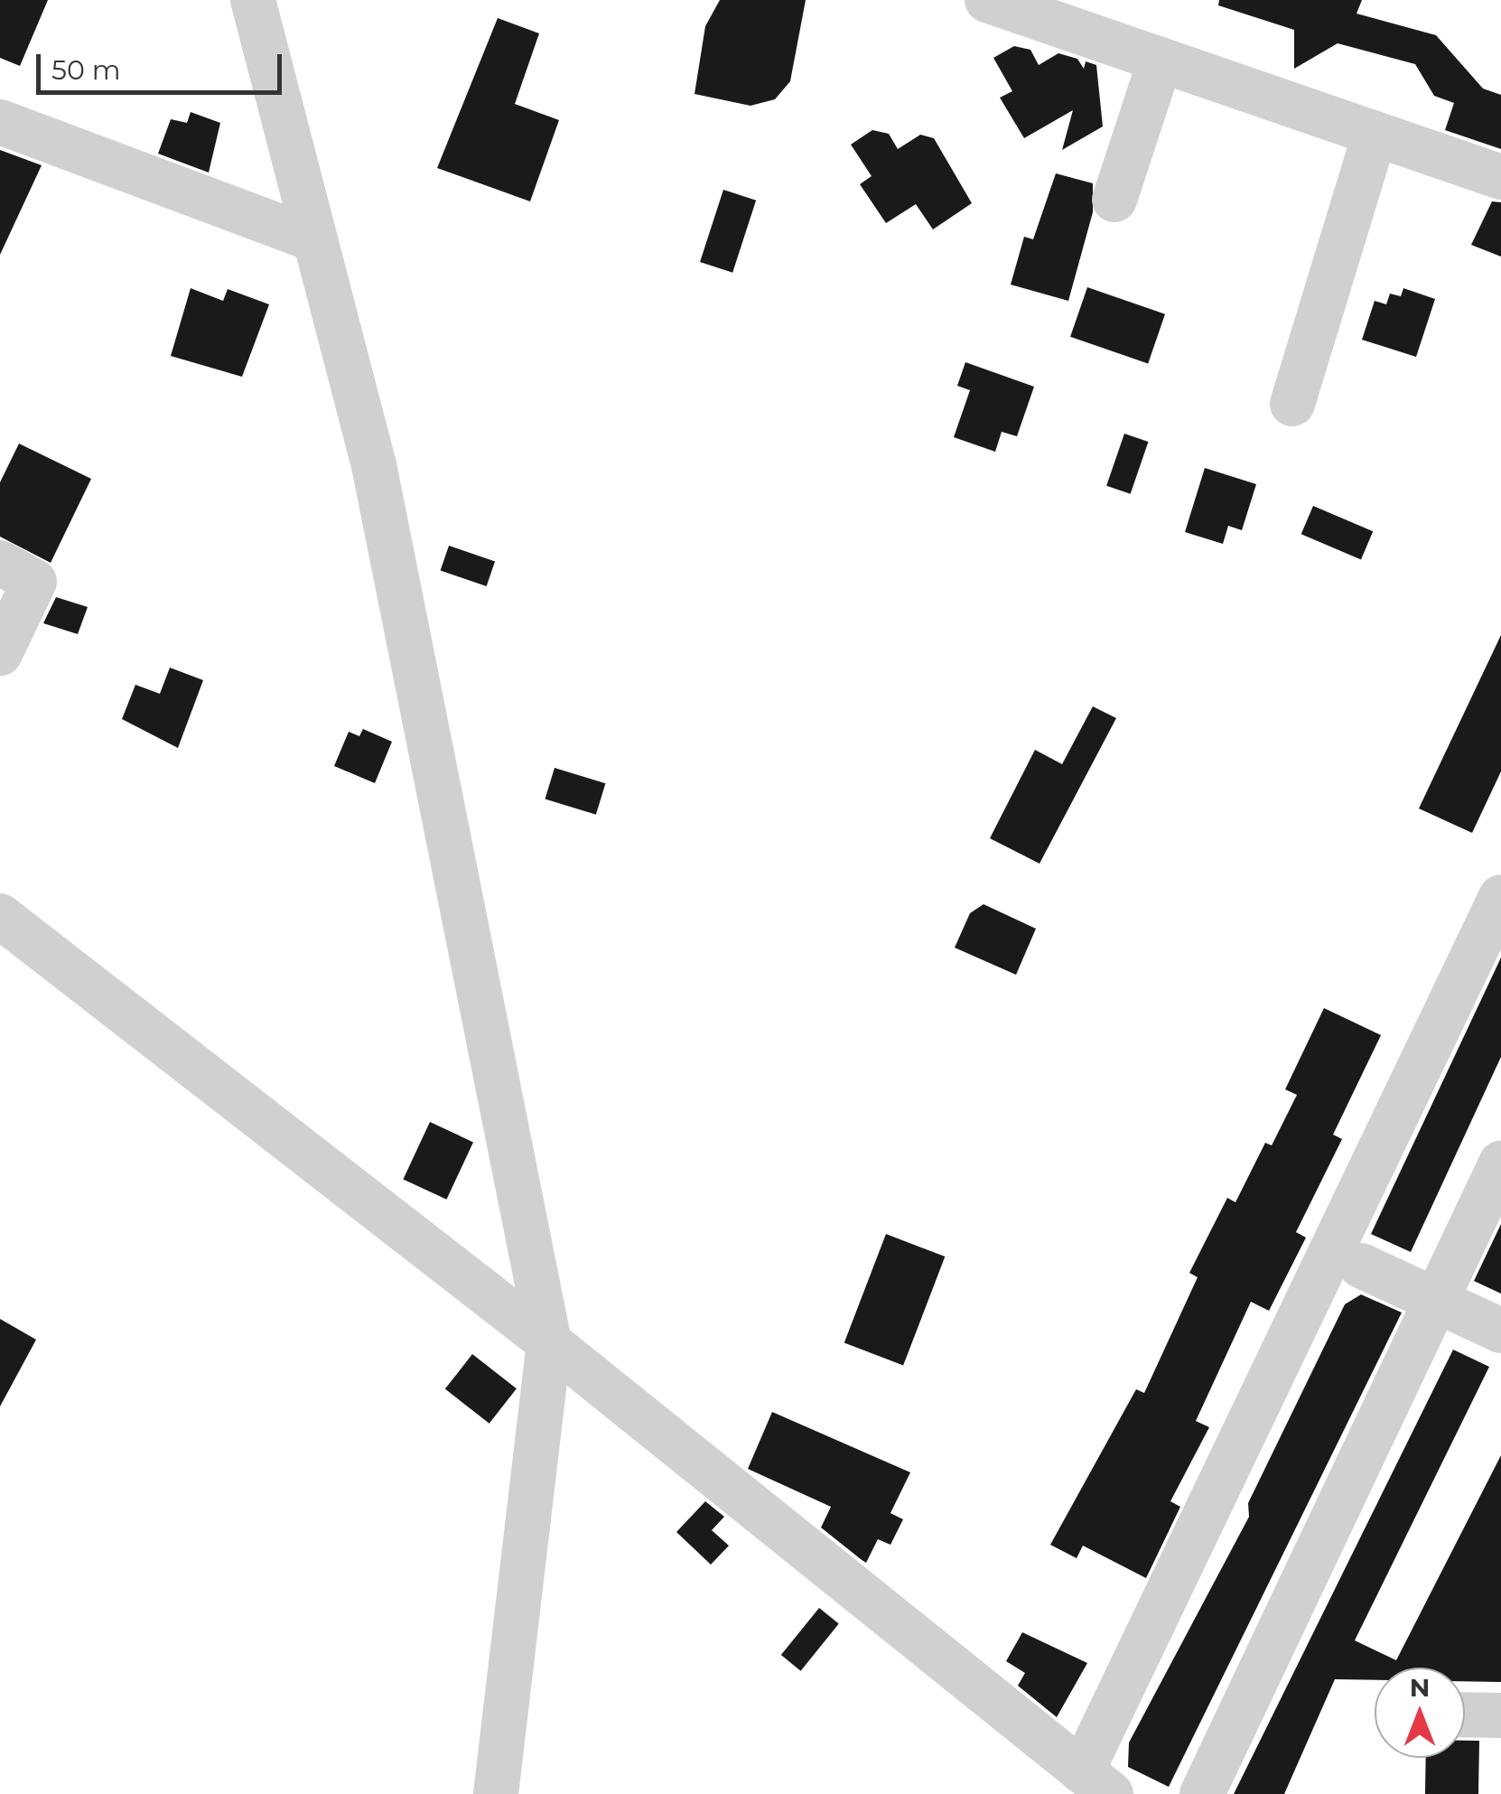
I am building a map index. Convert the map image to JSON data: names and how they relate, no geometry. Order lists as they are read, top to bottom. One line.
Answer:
{"scale_bar":"50 m","north":"top"}
